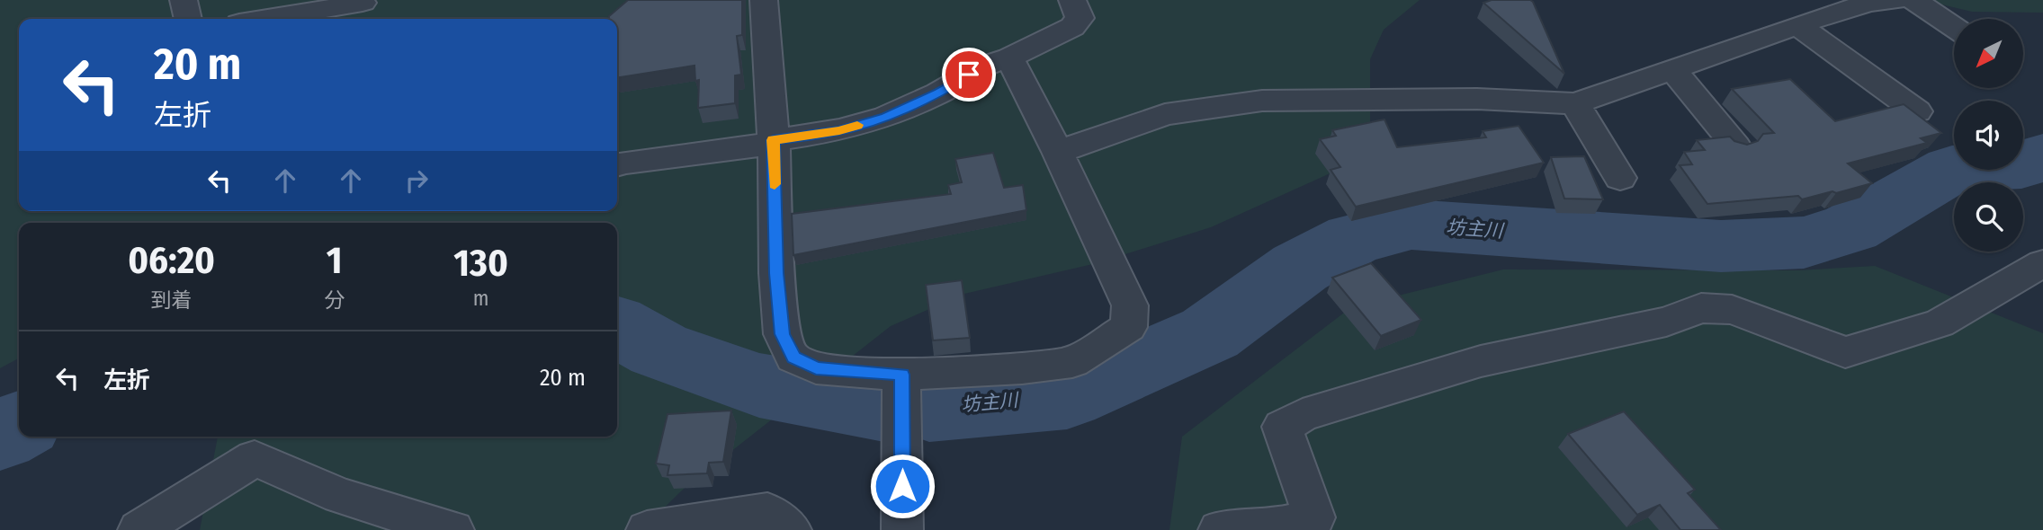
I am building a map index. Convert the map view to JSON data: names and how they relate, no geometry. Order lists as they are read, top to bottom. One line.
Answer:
{"water":["坊主川"],"north":"bottom left","page":{"turn":["20 m","左折"],"eta":["06:20","到着","1","分","130","m"],"list":[{"name":"左折","value":"20 m"}]}}
